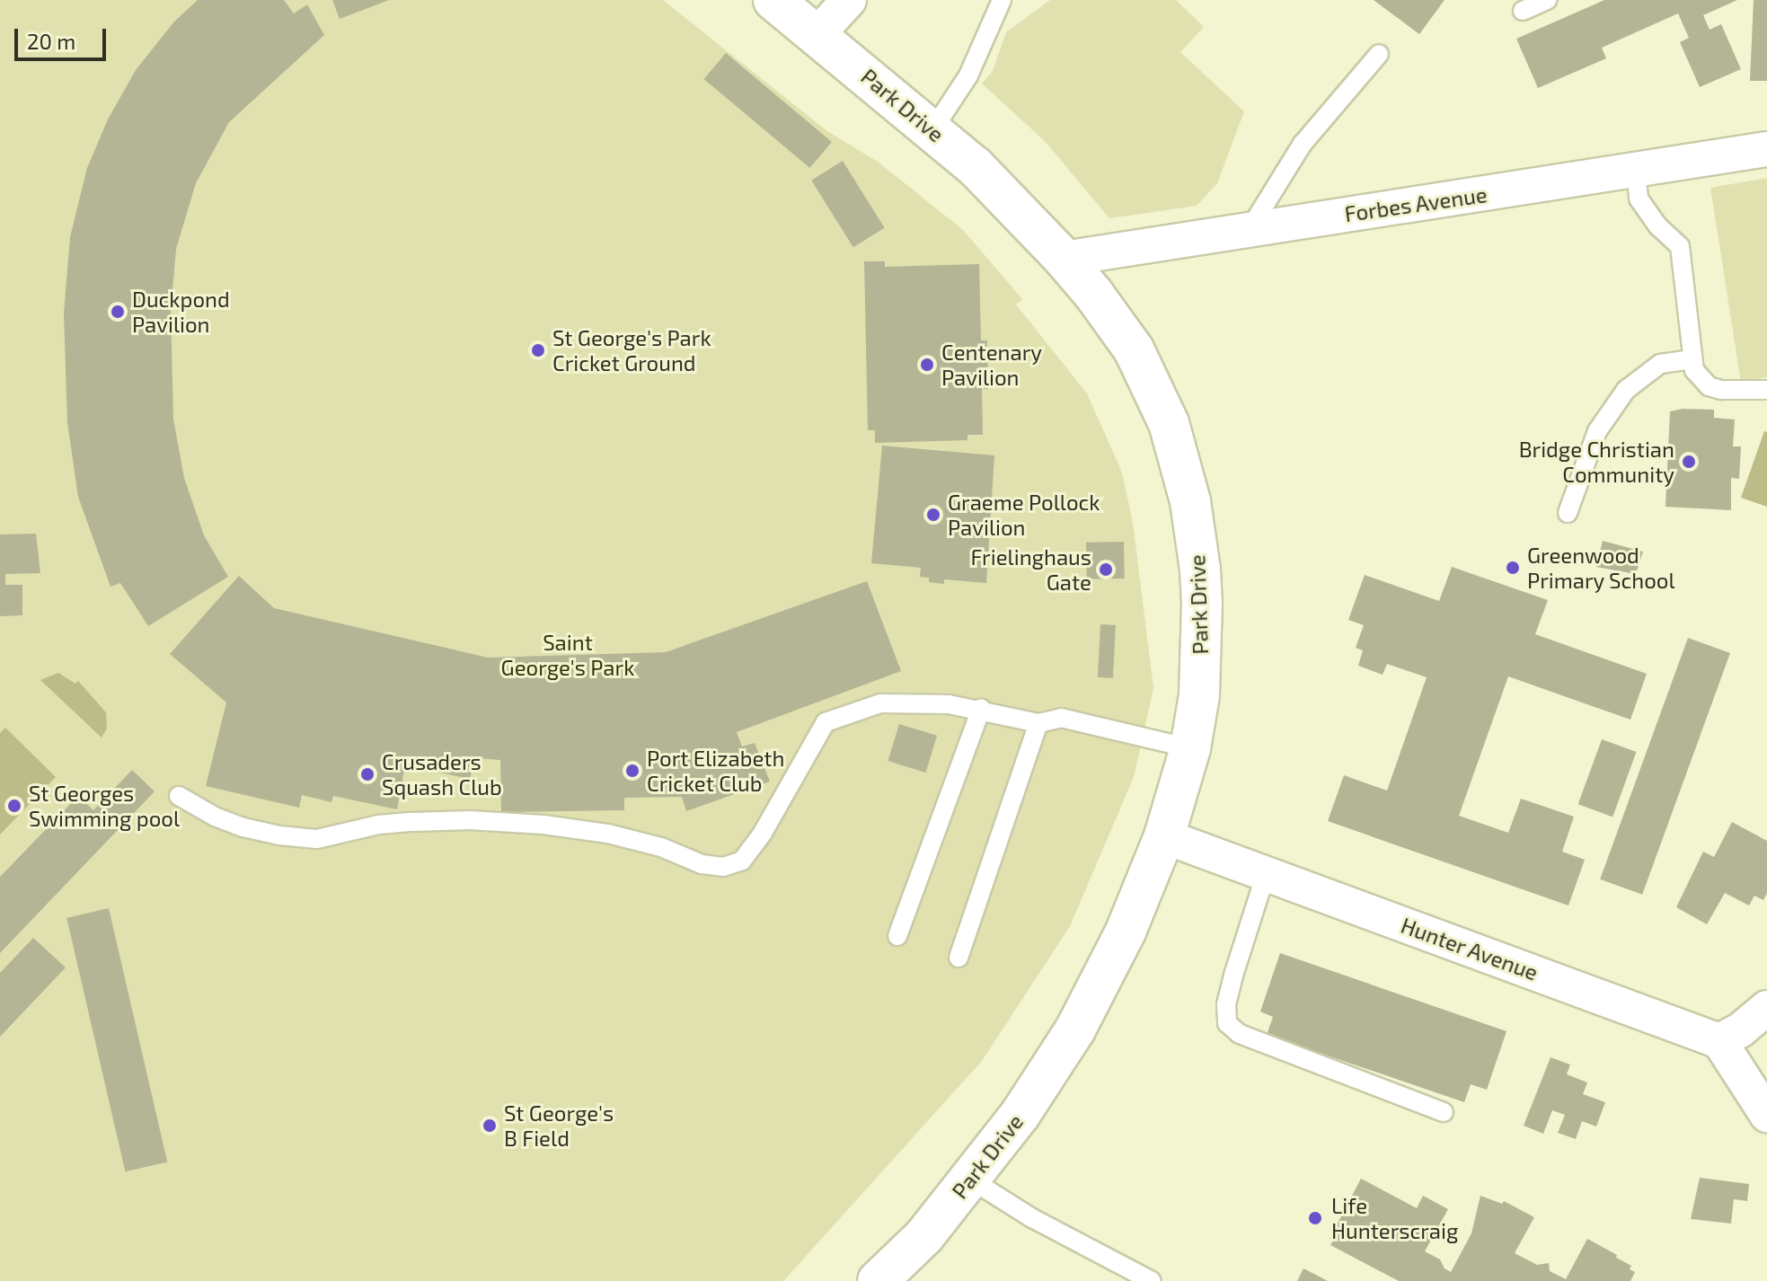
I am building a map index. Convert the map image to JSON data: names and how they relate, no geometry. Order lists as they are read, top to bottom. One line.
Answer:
{"streets":{"street":["Park Drive","Forbes Avenue","Hunter Avenue"]},"crossings":[["Park Drive","Forbes Avenue"],["Park Drive","Hunter Avenue"]],"parks":["Saint George's Park"],"places":["Duckpond Pavilion","St George's Park Cricket Ground","Centenary Pavilion","Bridge Christian Community","Graeme Pollock Pavilion","Greenwood Primary School","Frielinghaus Gate","Port Elizabeth Cricket Club","Crusaders Squash Club","St Georges Swimming pool","St George's B Field","Life Hunterscraig"],"scale_bar":"20 m"}
